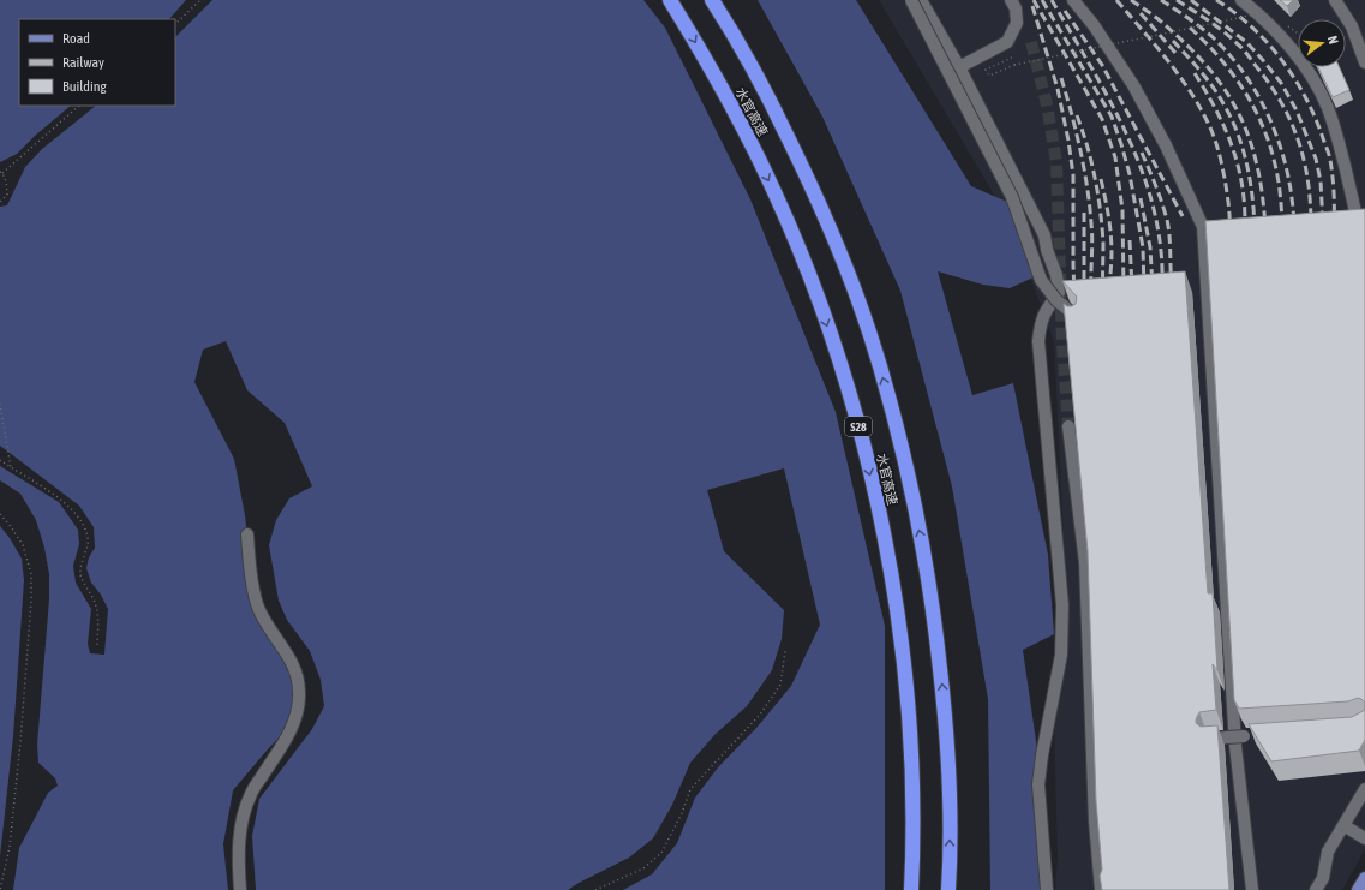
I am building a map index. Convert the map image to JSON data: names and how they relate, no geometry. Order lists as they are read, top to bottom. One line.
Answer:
{"streets":{"highway":["水官高速","S28"]},"legend":["Road","Railway","Building"],"north":"right"}
